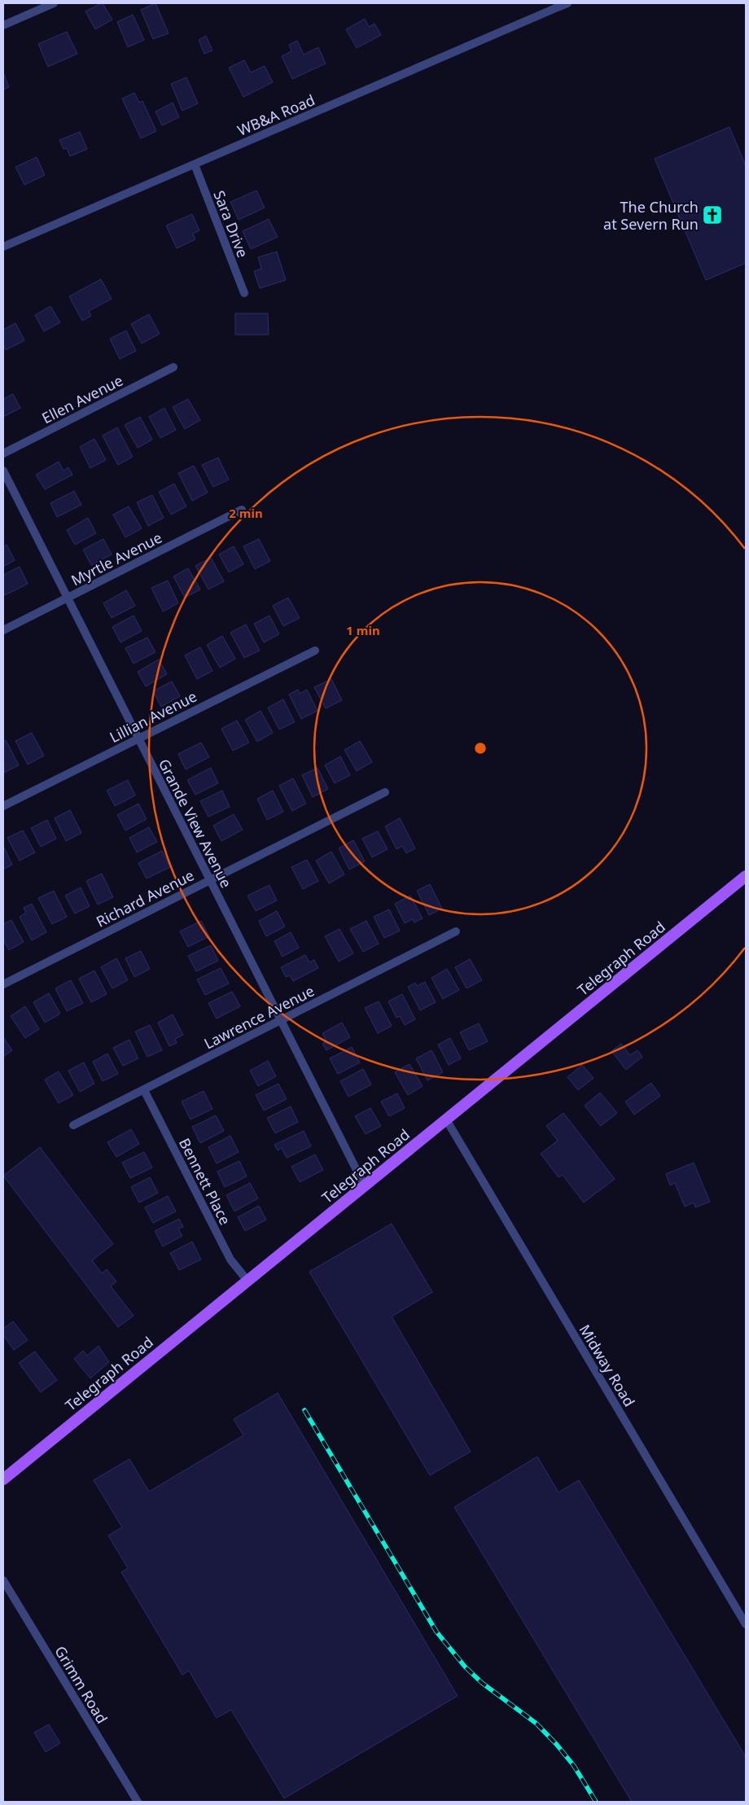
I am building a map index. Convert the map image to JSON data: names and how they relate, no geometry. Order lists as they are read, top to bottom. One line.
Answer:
{"streets":{"main road":["Telegraph Road"],"street":["WB&A Road","Sara Drive","Ellen Avenue","Myrtle Avenue","Lillian Avenue","Grande View Avenue","Richard Avenue","Lawrence Avenue","Bennett Place","Midway Road","Grimm Road"]},"crossings":[["WB&A Road","Sara Drive"],["Myrtle Avenue","Grande View Avenue"],["Lillian Avenue","Grande View Avenue"],["Grande View Avenue","Richard Avenue"],["Grande View Avenue","Telegraph Road"],["Grande View Avenue","Lawrence Avenue"],["Telegraph Road","Bennett Place"],["Telegraph Road","Midway Road"],["Lawrence Avenue","Bennett Place"]],"places":{"church":["The Church at Severn Run"]},"rings":["2 min","1 min"]}
